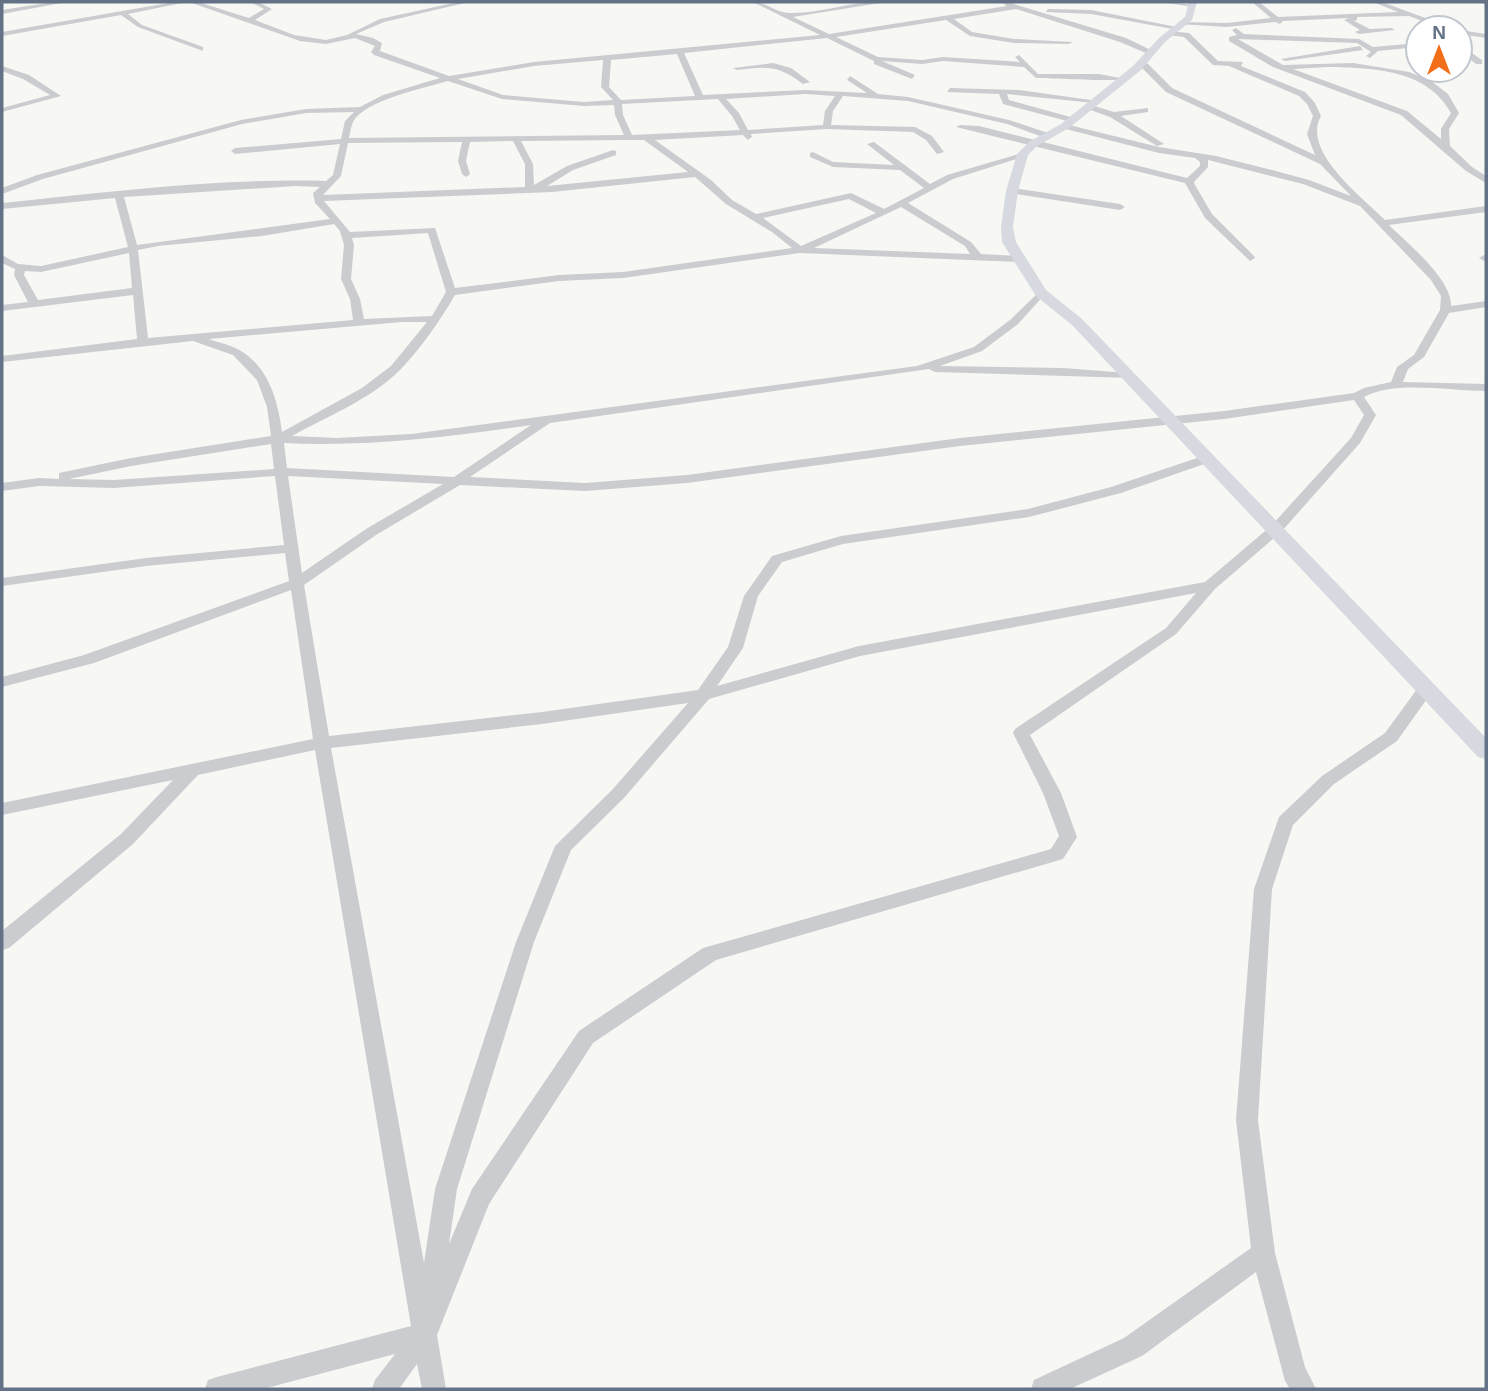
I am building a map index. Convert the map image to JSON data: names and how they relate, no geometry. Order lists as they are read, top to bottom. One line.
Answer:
{"north":"top"}
